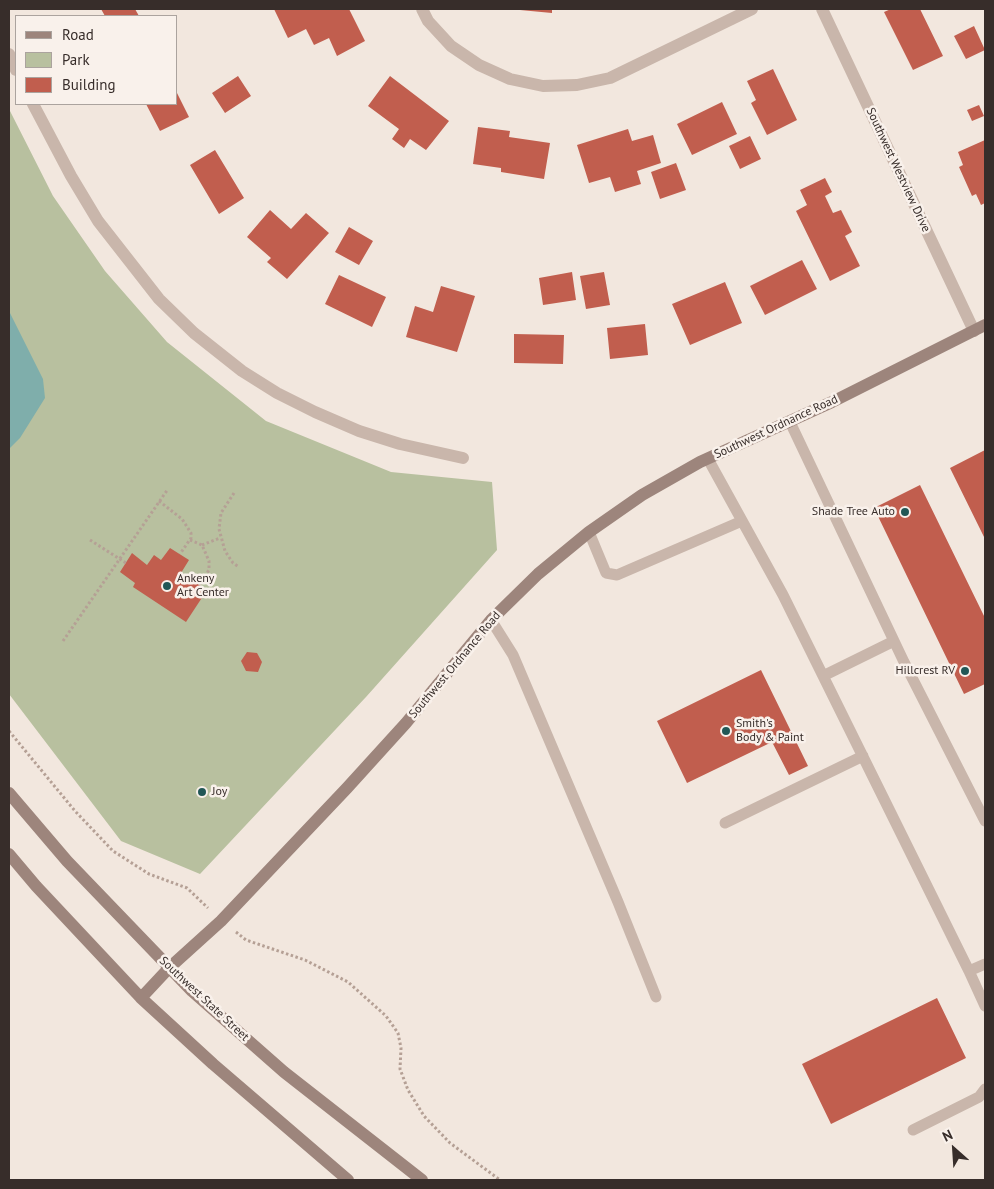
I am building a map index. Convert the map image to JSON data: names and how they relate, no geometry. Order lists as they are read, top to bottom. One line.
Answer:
{"streets":{"street":["Southwest Westview Drive","Southwest Ordnance Road","Southwest State Street"]},"crossings":[["Southwest Westview Drive","Southwest Ordnance Road"],["Southwest Ordnance Road","Southwest State Street"]],"places":["Shade Tree Auto","Ankeny Art Center","Hillcrest RV","Smith's Body & Paint","Joy"],"legend":["Road","Park","Building"],"north":"top left"}
